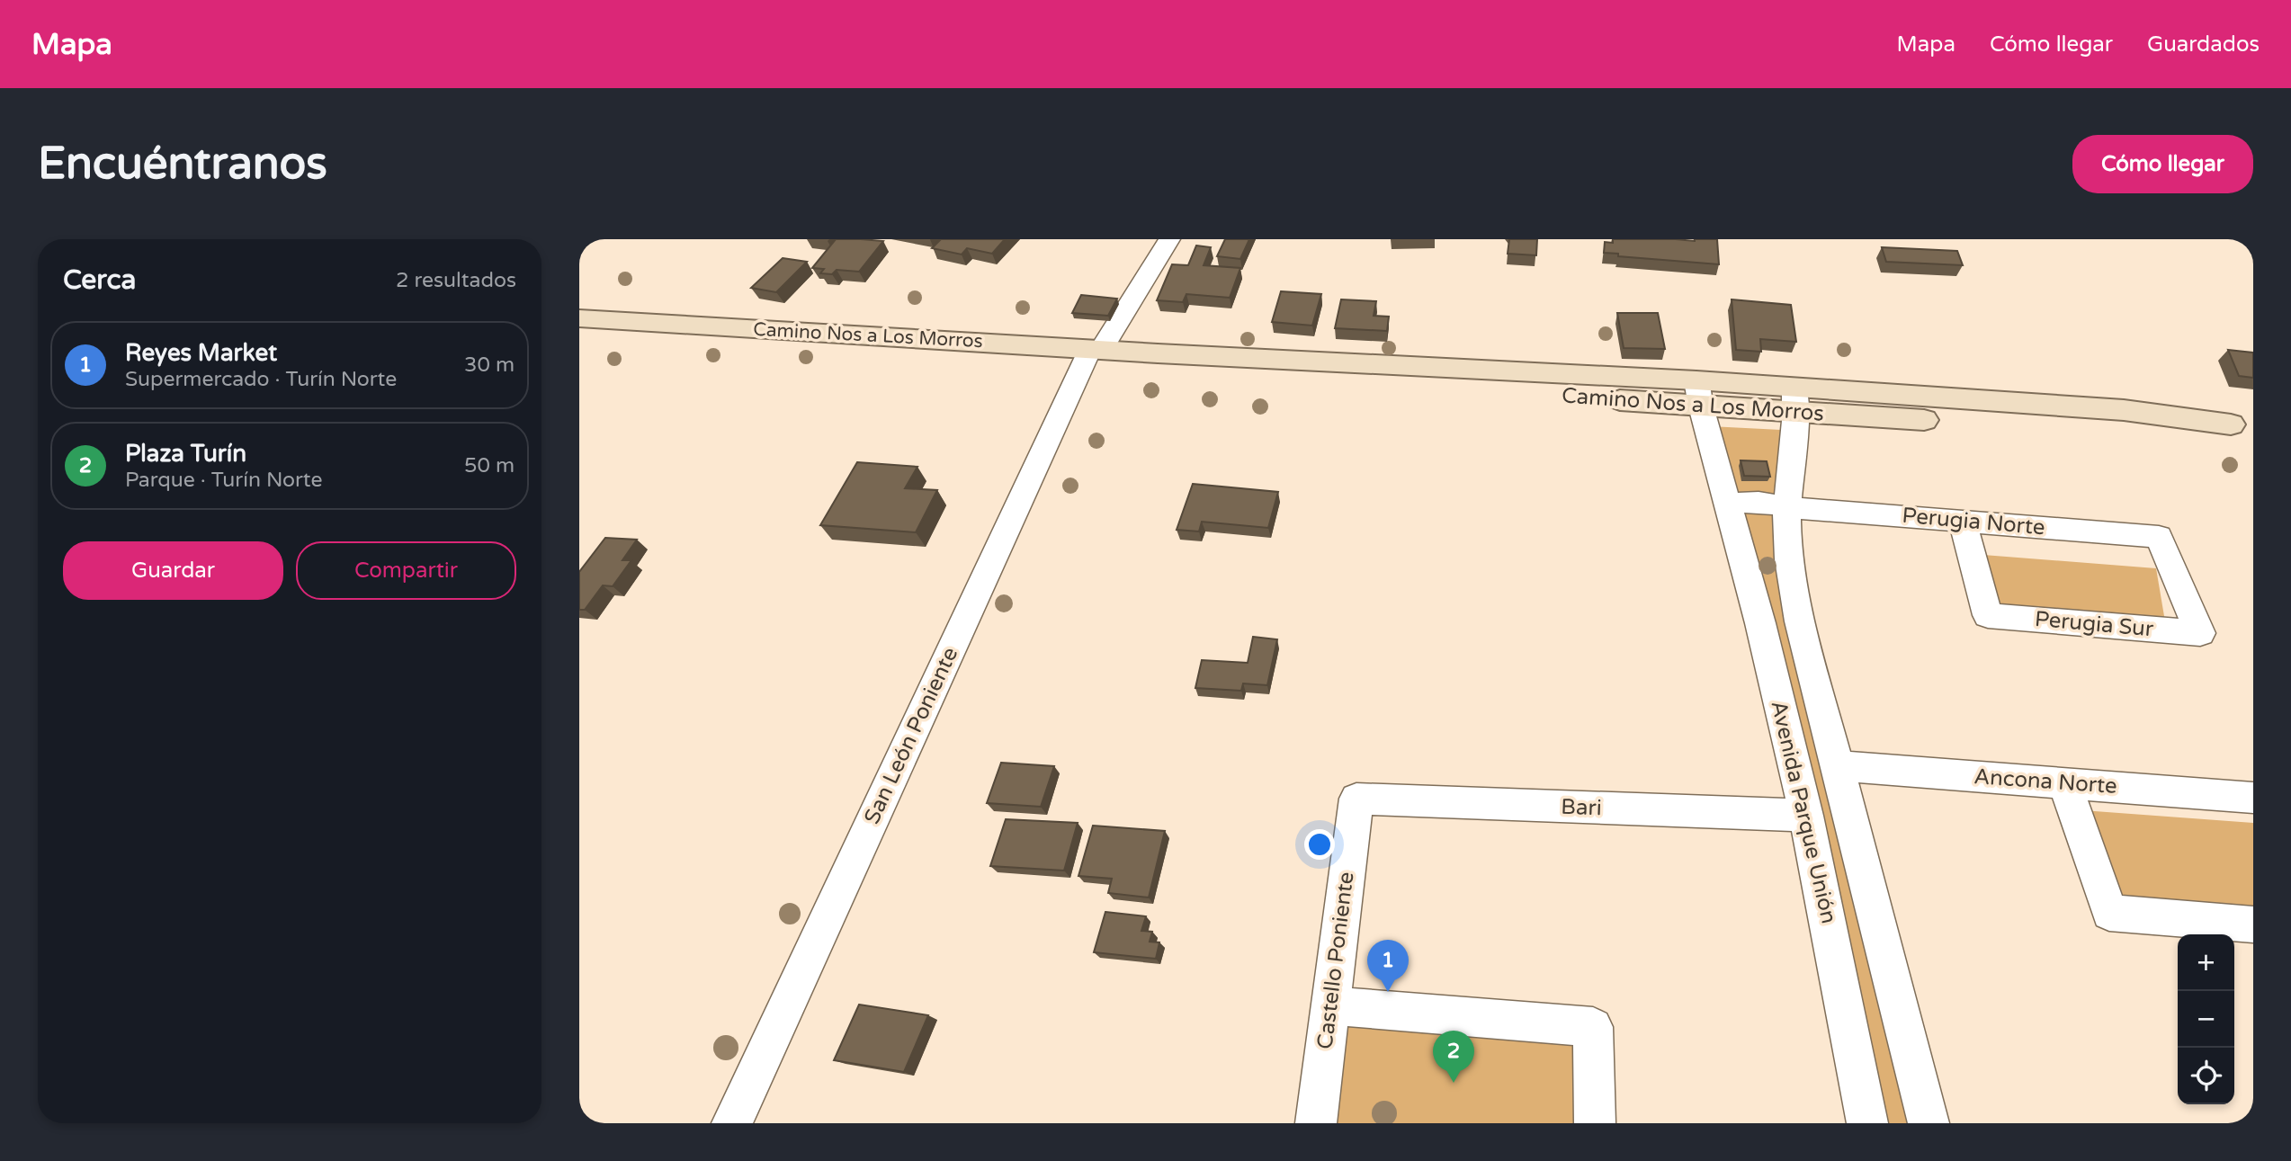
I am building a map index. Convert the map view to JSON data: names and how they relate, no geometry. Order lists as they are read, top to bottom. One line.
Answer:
{"streets":{"main road":["Camino Nos a Los Morros"],"street":["Perugia Norte","Perugia Sur","San León Poniente","Ancona Norte","Bari","Avenida Parque Unión","Castello Poniente"]},"crossings":[["Camino Nos a Los Morros","San León Poniente"],["Camino Nos a Los Morros","Avenida Parque Unión"],["Perugia Norte","Perugia Sur"],["Perugia Norte","Avenida Parque Unión"],["Ancona Norte","Avenida Parque Unión"],["Bari","Avenida Parque Unión"],["Bari","Castello Poniente"]],"page":{"header":"Mapa","nav":["Mapa","Cómo llegar","Guardados"],"buttons":["Cómo llegar",["Guardar","Compartir"]],"title":"Encuéntranos","heading":["Cerca","2 resultados"],"list":[{"mark":"1","name":"Reyes Market","note":"Supermercado · Turín Norte","value":"30 m"},{"mark":"2","name":"Plaza Turín","note":"Parque · Turín Norte","value":"50 m"}],"map_buttons":["+","−"],"pins":["1","2"]}}
